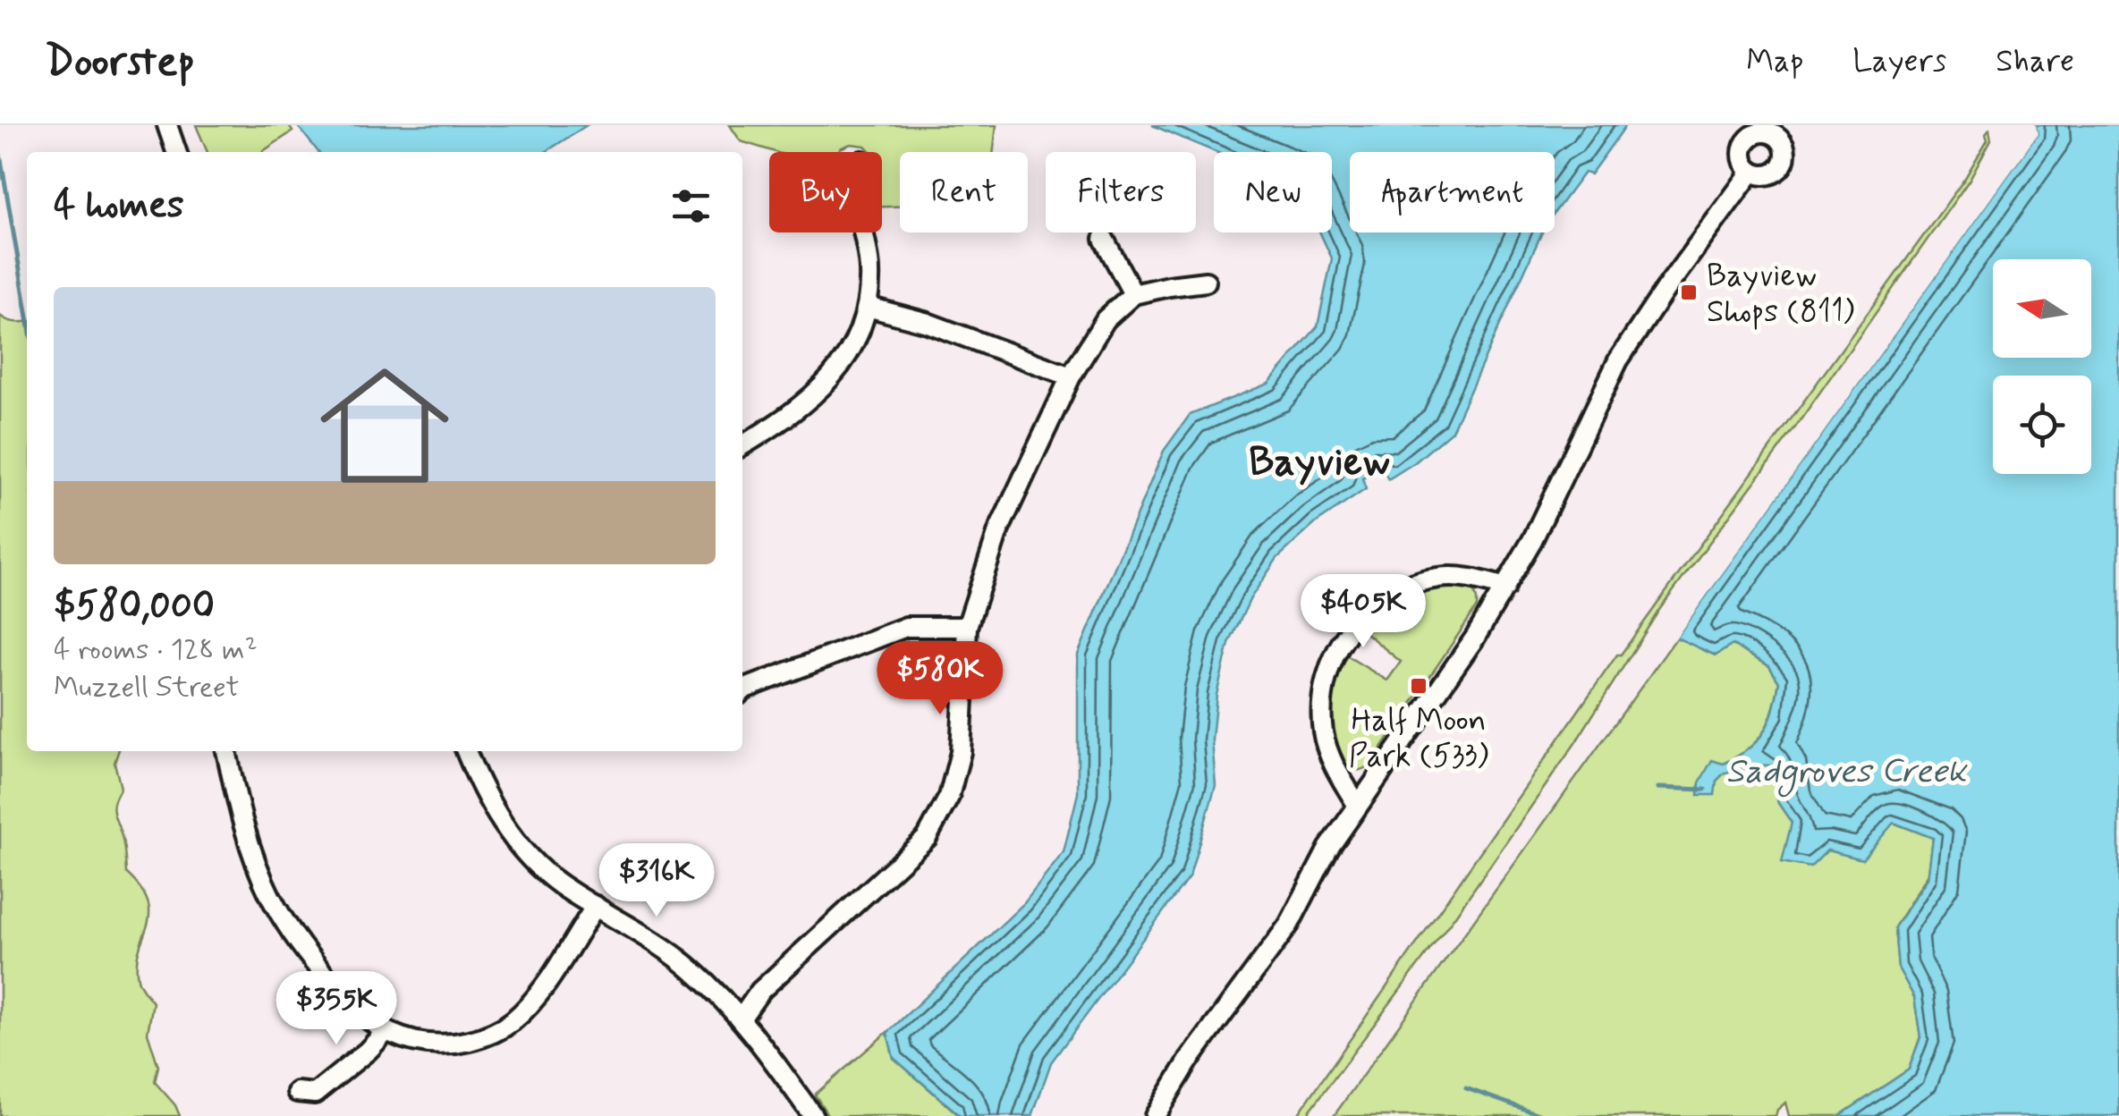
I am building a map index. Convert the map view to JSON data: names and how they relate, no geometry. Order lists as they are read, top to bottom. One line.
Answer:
{"districts":["Bayview"],"water":["Sadgroves Creek"],"places":{"transit":["Bayview Shops (811)","Half Moon Park (533)"]},"north":"left","page":{"header":"Doorstep","nav":["Map","Layers","Share"],"chip":["Buy","Rent","Filters","New","Apartment"],"heading":"4 homes","list":[{"name":"$580,000","note":"4 rooms · 128 m² · Muzzell Street"}],"price":["$405K","$580K","$316K","$355K"]}}
